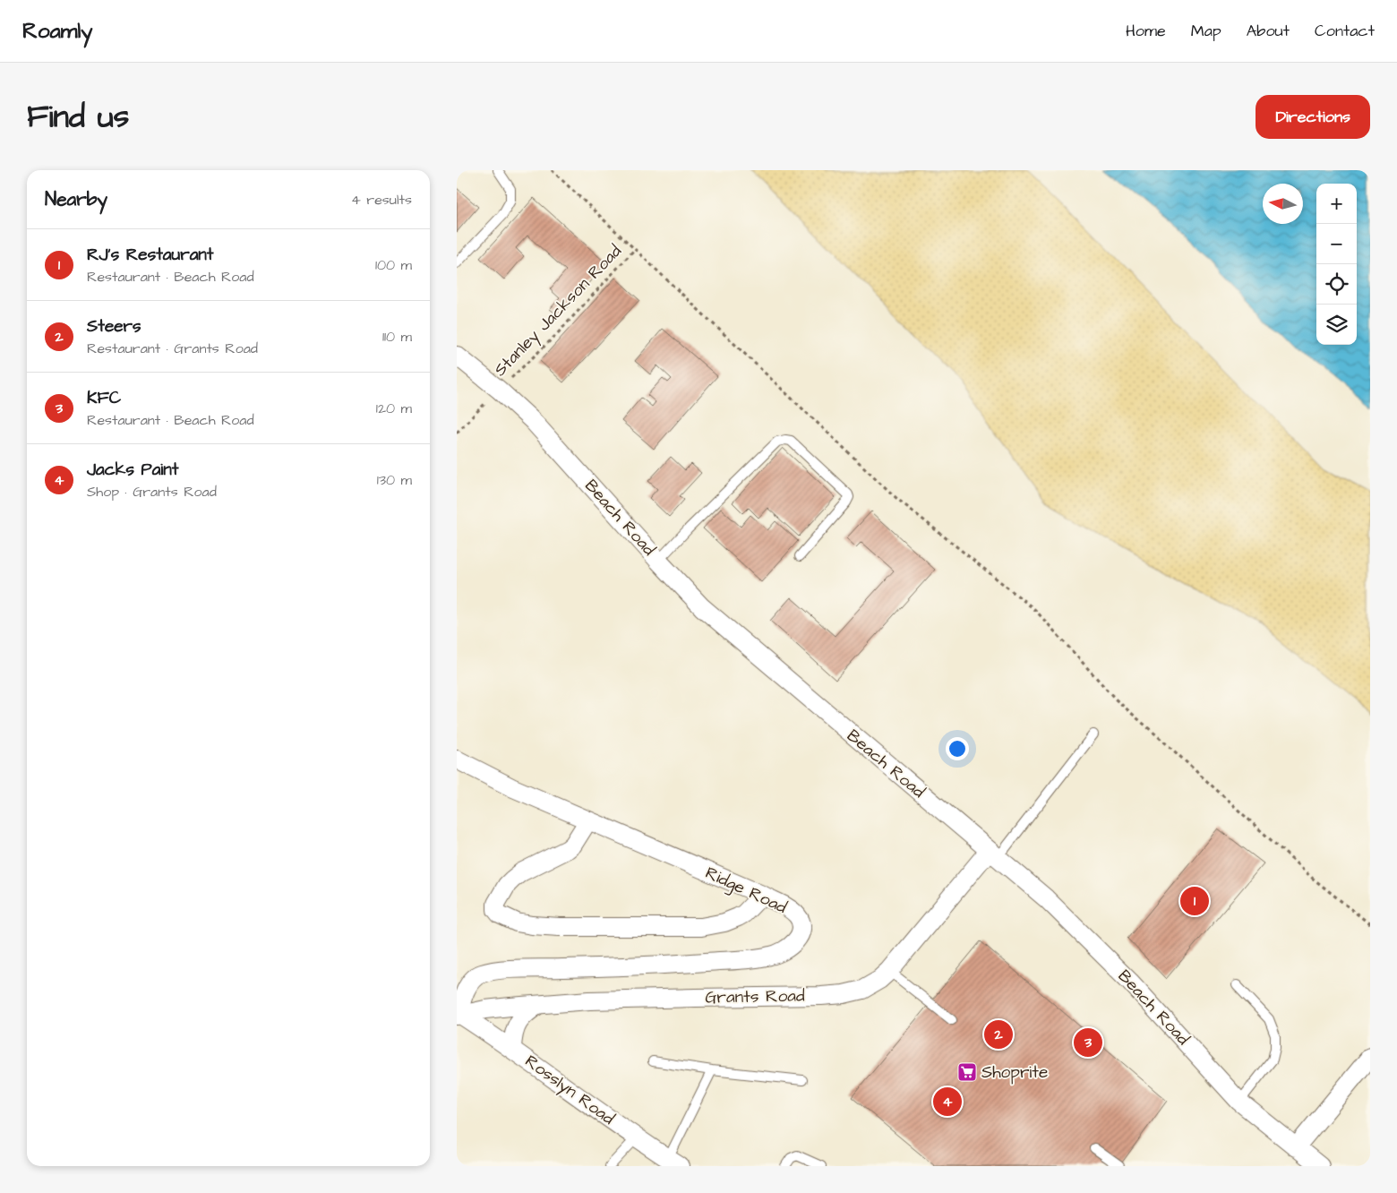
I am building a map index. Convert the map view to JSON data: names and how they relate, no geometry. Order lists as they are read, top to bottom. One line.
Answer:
{"streets":{"street":["Beach Road","Ridge Road","Grants Road","Rosslyn Road"],"path":["Stanley Jackson Road"]},"crossings":[["Stanley Jackson Road","Beach Road"],["Beach Road","Grants Road"],["Ridge Road","Grants Road"],["Ridge Road","Rosslyn Road"],["Grants Road","Rosslyn Road"]],"places":{"supermarket":["Shoprite"]},"north":"left","page":{"header":"Roamly","nav":["Home","Map","About","Contact"],"title":"Find us","buttons":"Directions","heading":["Nearby","4 results"],"map_buttons":["+","−"],"list":[{"mark":"1","name":"RJ's Restaurant","note":"Restaurant · Beach Road","value":"100 m"},{"mark":"2","name":"Steers","note":"Restaurant · Grants Road","value":"110 m"},{"mark":"3","name":"KFC","note":"Restaurant · Beach Road","value":"120 m"},{"mark":"4","name":"Jacks Paint","note":"Shop · Grants Road","value":"130 m"}],"pins":["1","2","3","4"]}}
